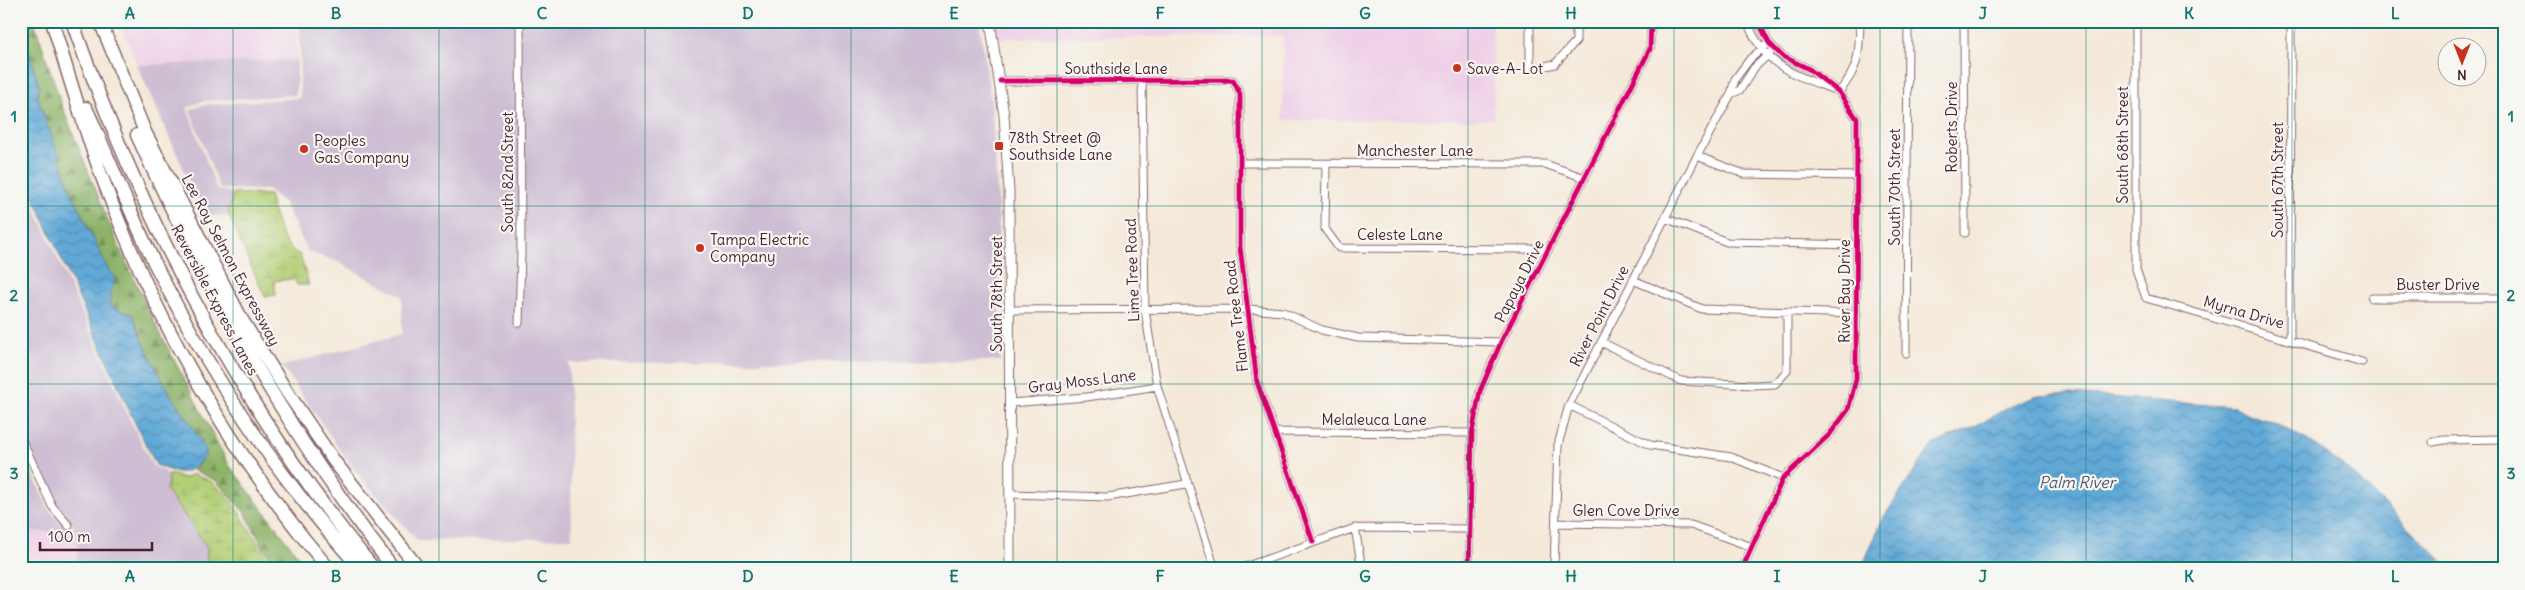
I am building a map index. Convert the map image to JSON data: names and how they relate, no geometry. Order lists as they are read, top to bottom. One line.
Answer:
{"streets":{"highway":["Lee Roy Selmon Expressway","Reversible Express Lanes"],"street":["Southside Lane","Roberts Drive","South 68th Street","Manchester Lane","South 82nd Street","South 67th Street","South 70th Street","Celeste Lane","Lime Tree Road","Papaya Drive","Buster Drive","River Bay Drive","South 78th Street","Myrna Drive","Flame Tree Road","River Point Drive","Gray Moss Lane","Melaleuca Lane","Glen Cove Drive"]},"crossings":[["Southside Lane","Lime Tree Road"],["Southside Lane","South 78th Street"],["Southside Lane","Flame Tree Road"],["South 68th Street","Myrna Drive"],["Manchester Lane","Celeste Lane"],["Manchester Lane","Papaya Drive"],["Manchester Lane","Flame Tree Road"],["South 67th Street","Myrna Drive"],["Celeste Lane","Papaya Drive"],["Lime Tree Road","Gray Moss Lane"],["Papaya Drive","Melaleuca Lane"],["River Bay Drive","River Point Drive"],["River Bay Drive","Glen Cove Drive"],["South 78th Street","Gray Moss Lane"],["Flame Tree Road","Melaleuca Lane"],["River Point Drive","Glen Cove Drive"]],"water":["Palm River"],"places":{"other":["Save-A-Lot","Peoples Gas Company","Tampa Electric Company"],"transit":["78th Street @ Southside Lane"]},"scale_bar":"100 m","north":"bottom","grid":{"columns":["A","B","C","D","E","F","G","H","I","J","K","L"],"rows":["1","2","3"]}}
